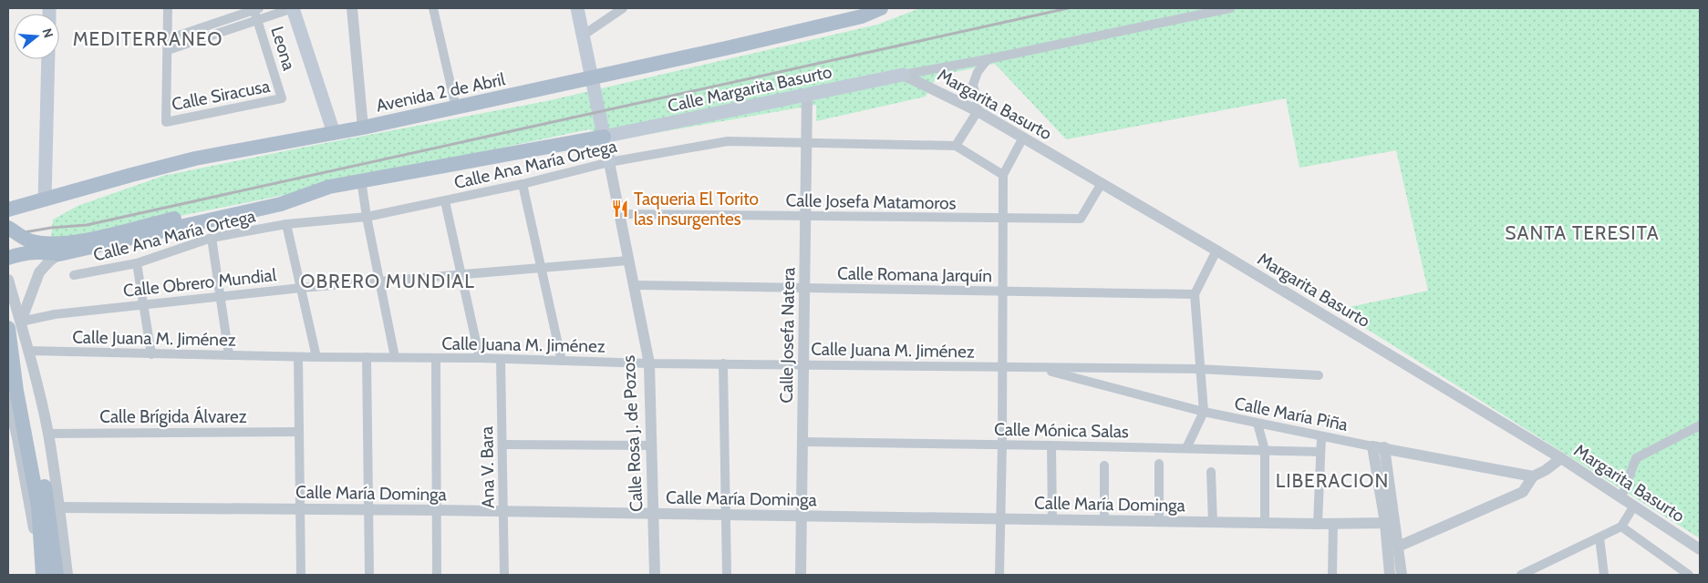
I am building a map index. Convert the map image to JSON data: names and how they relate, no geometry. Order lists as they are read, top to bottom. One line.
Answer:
{"streets":{"main road":["Calle Margarita Basurto","Avenida 2 de Abril","Calle Rosa J. de Pozos"],"street":["Leona","Calle Siracusa","Margarita Basurto","Calle Ana María Ortega","Calle Josefa Matamoros","Calle Romana Jarquín","Calle Obrero Mundial","Calle Josefa Natera","Calle Juana M. Jiménez","Calle María Piña","Calle Brígida Álvarez","Calle Mónica Salas","Ana V. Bara","Calle María Dominga"]},"crossings":[["Leona","Calle Siracusa"],["Calle Margarita Basurto","Margarita Basurto"],["Calle Margarita Basurto","Calle Josefa Natera"],["Calle Margarita Basurto","Calle Rosa J. de Pozos"],["Avenida 2 de Abril","Calle Rosa J. de Pozos"],["Margarita Basurto","Calle Josefa Matamoros"],["Calle Ana María Ortega","Calle Josefa Natera"],["Calle Ana María Ortega","Calle Rosa J. de Pozos"],["Calle Josefa Matamoros","Calle Josefa Natera"],["Calle Josefa Matamoros","Calle Rosa J. de Pozos"],["Calle Romana Jarquín","Calle Josefa Natera"],["Calle Romana Jarquín","Calle Rosa J. de Pozos"],["Calle Obrero Mundial","Calle Rosa J. de Pozos"],["Calle Josefa Natera","Calle Juana M. Jiménez"],["Calle Josefa Natera","Calle Mónica Salas"],["Calle Josefa Natera","Calle María Dominga"],["Calle Juana M. Jiménez","Calle María Piña"],["Calle Juana M. Jiménez","Calle Rosa J. de Pozos"],["Calle Juana M. Jiménez","Ana V. Bara"],["Calle Rosa J. de Pozos","Calle María Dominga"],["Ana V. Bara","Calle María Dominga"]],"districts":["MEDITERRANEO","SANTA TERESITA","OBRERO MUNDIAL","LIBERACION"],"places":{"restaurant":["Taqueria El Torito las insurgentes"]},"north":"right"}
